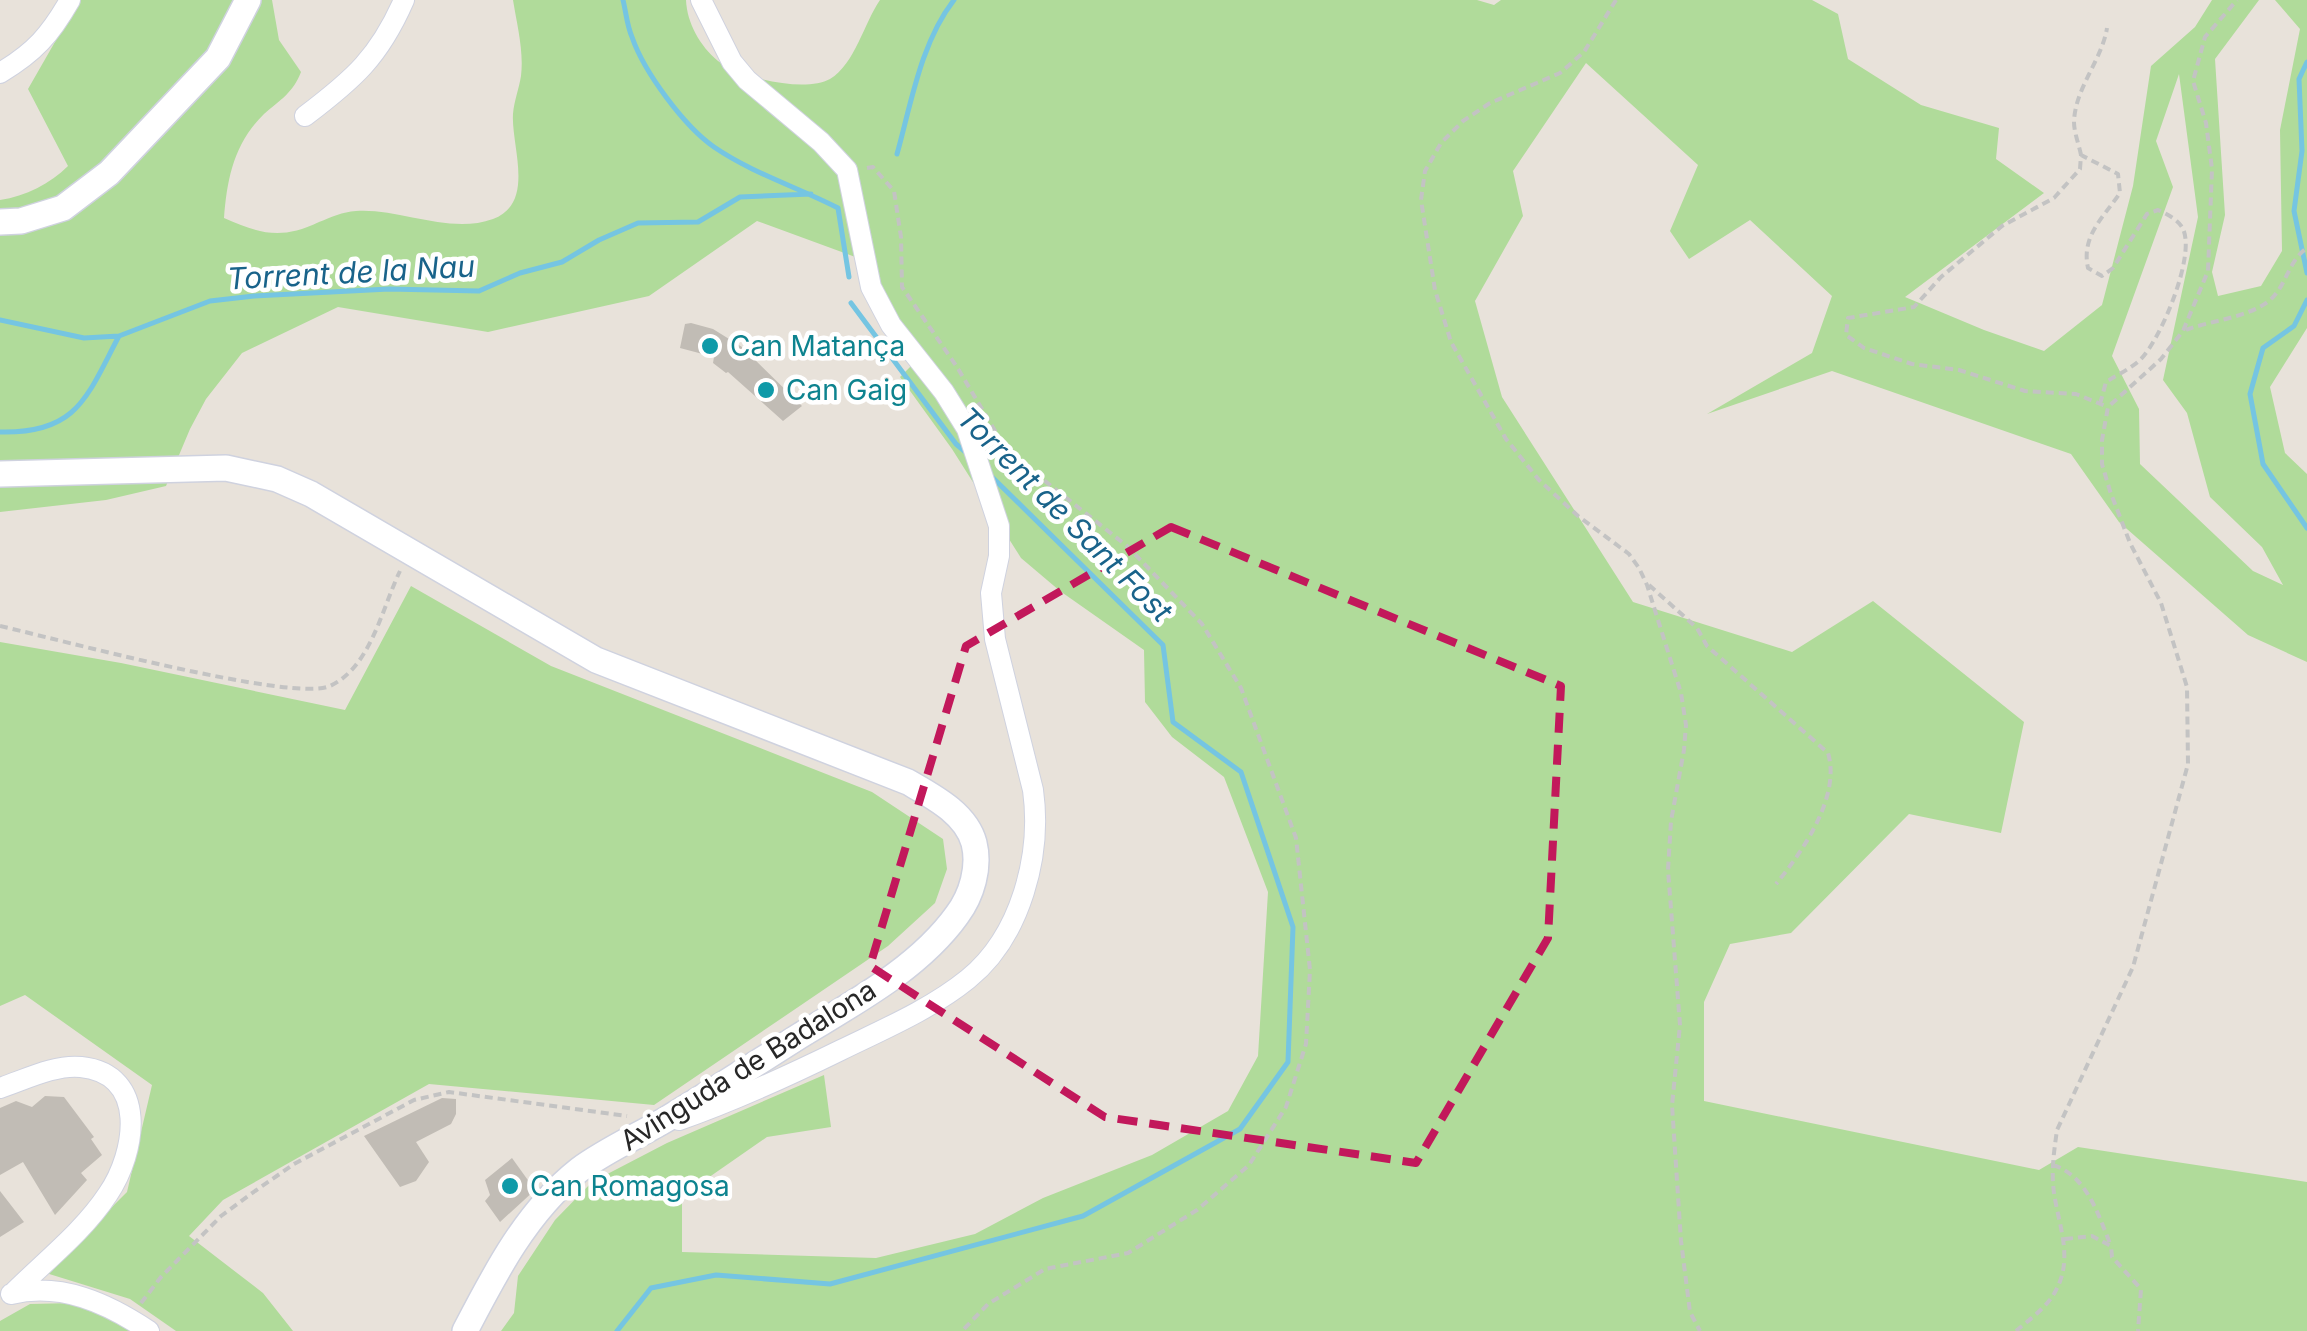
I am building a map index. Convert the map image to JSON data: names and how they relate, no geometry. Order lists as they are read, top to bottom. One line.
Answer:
{"streets":{"street":["Avinguda de Badalona"]},"water":["Torrent de la Nau","Torrent de Sant Fost"],"places":["Can Matança","Can Gaig","Can Romagosa"]}
